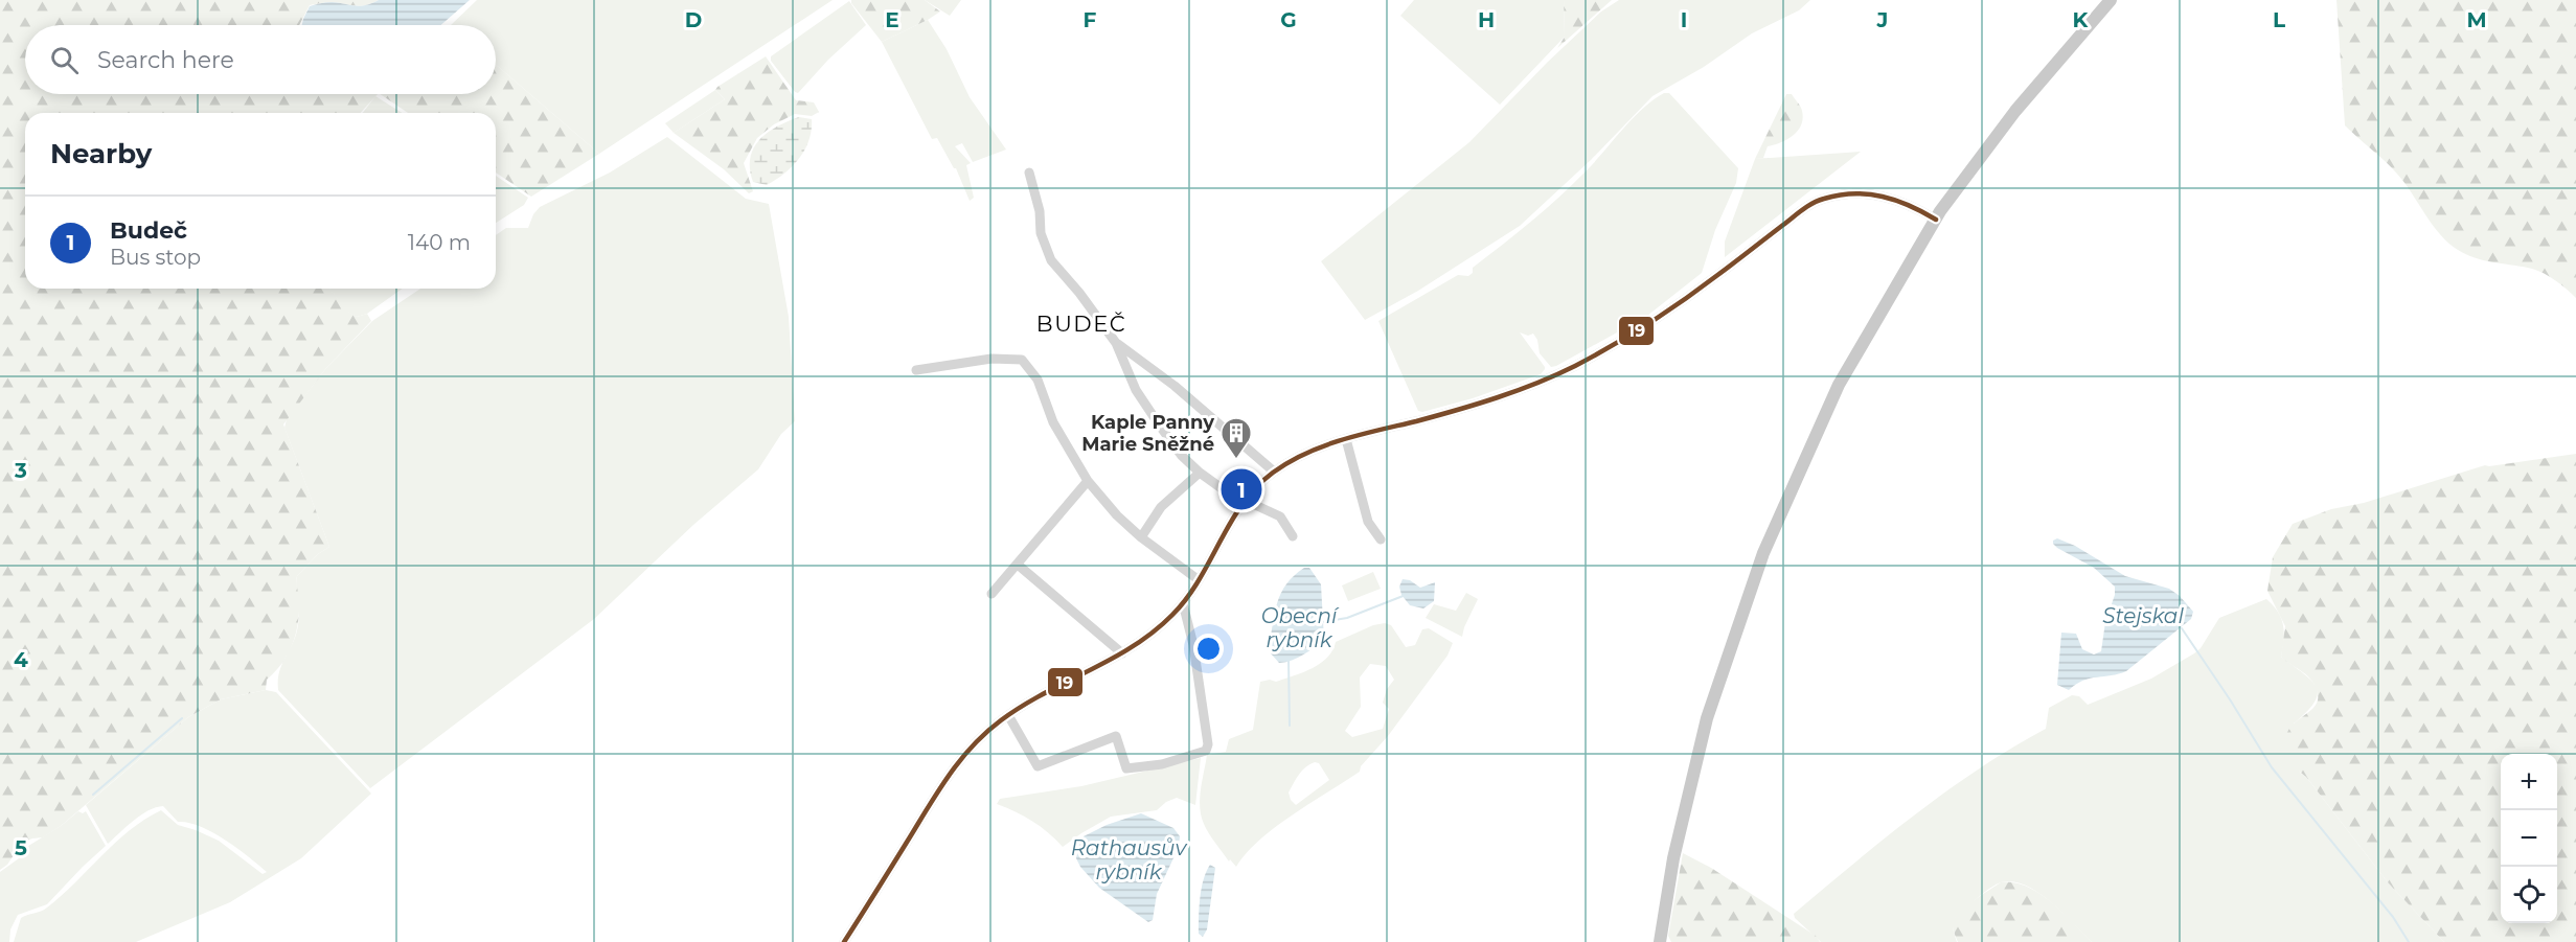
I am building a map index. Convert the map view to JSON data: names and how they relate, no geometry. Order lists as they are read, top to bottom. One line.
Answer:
{"districts":["BUDEČ"],"water":["Obecní rybník","Stejskal","Rathausův rybník"],"places":{"building":["Kaple Panny Marie Sněžné"]},"lines":["transit line 19"],"page":{"search":"Search here","heading":"Nearby","list":[{"mark":"1","name":"Budeč","note":"Bus stop","value":"140 m"}],"pins":"1","map_buttons":["+","−"]},"grid":{"columns":["D","E","F","G","H","I","J","K","L","M"],"rows":["3","4","5"]}}
